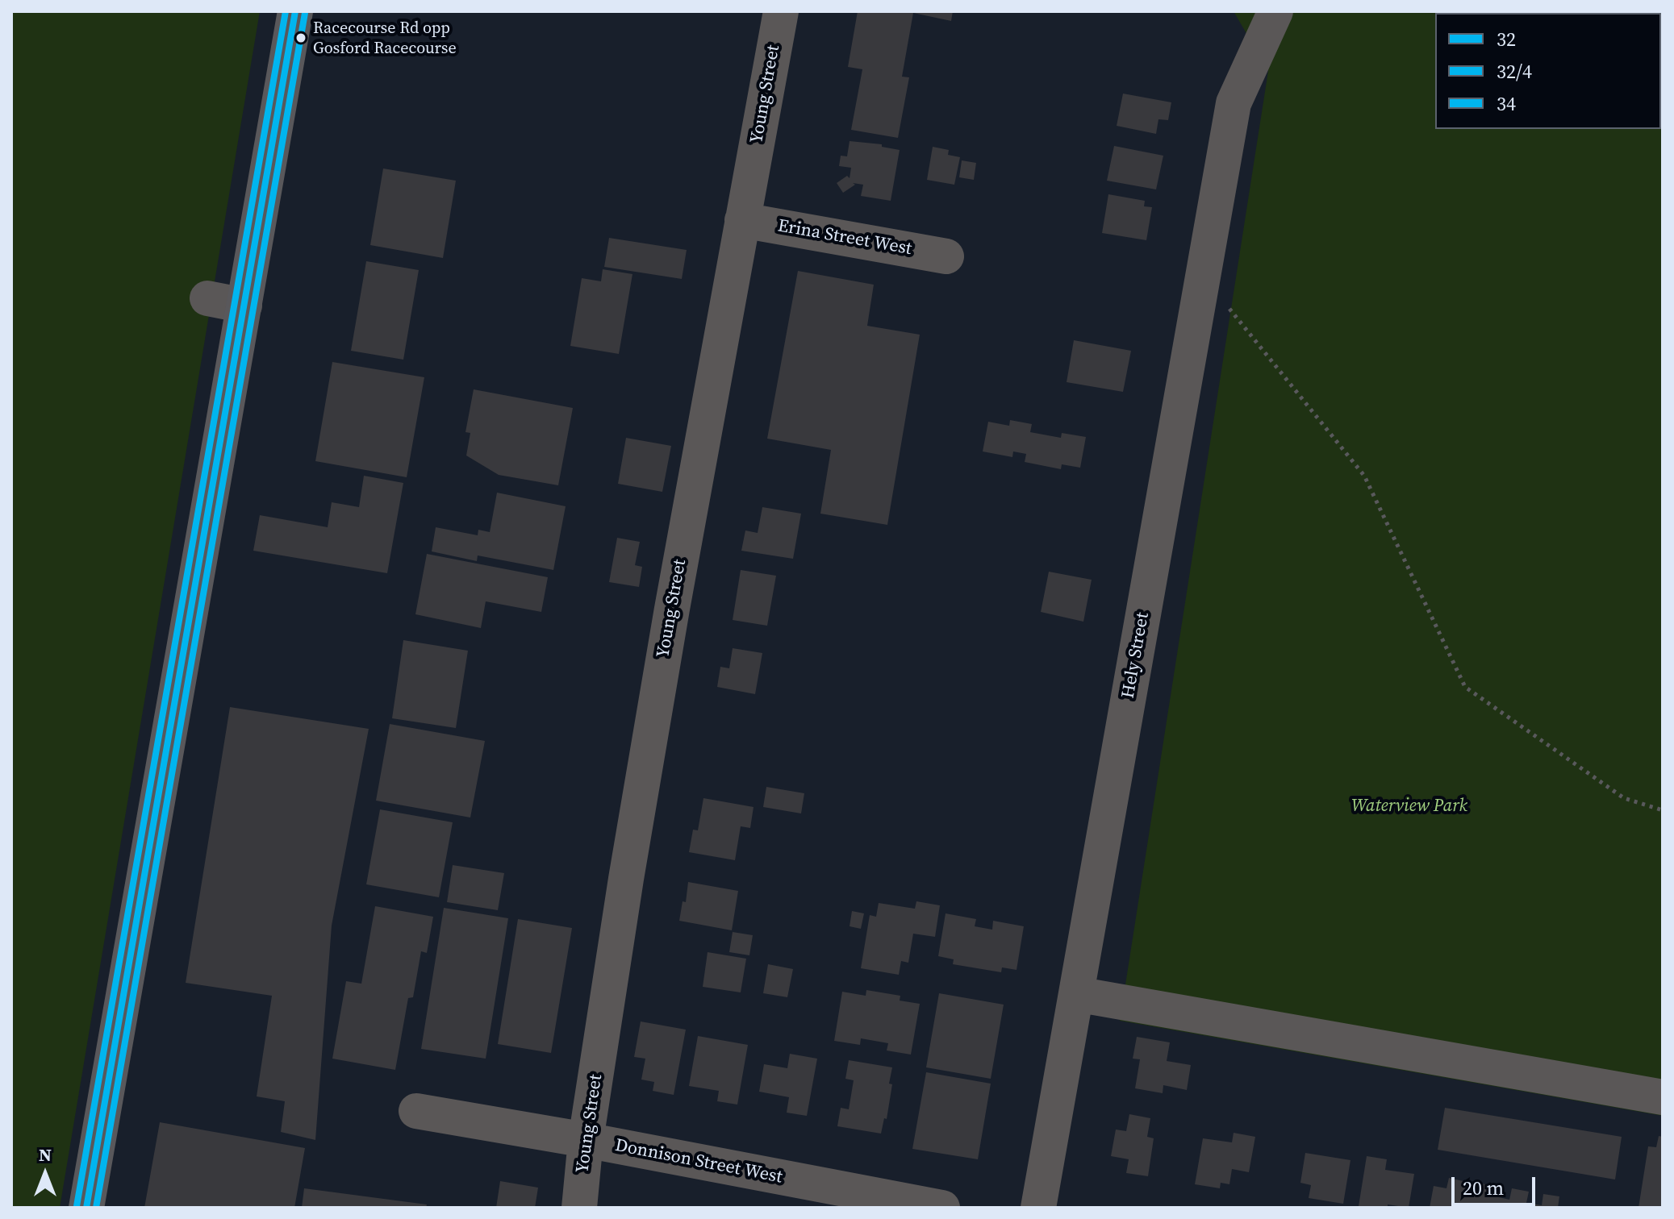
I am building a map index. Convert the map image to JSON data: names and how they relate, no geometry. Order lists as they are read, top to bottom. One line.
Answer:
{"streets":{"street":["Young Street","Erina Street West","Hely Street","Donnison Street West"]},"crossings":[["Young Street","Erina Street West"],["Young Street","Donnison Street West"]],"parks":["Waterview Park"],"places":["Racecourse Rd opp Gosford Racecourse"],"lines":["transit line 32","transit line 34","transit line 32/4"],"legend":["32","32/4","34"],"scale_bar":"20 m","north":"top"}
